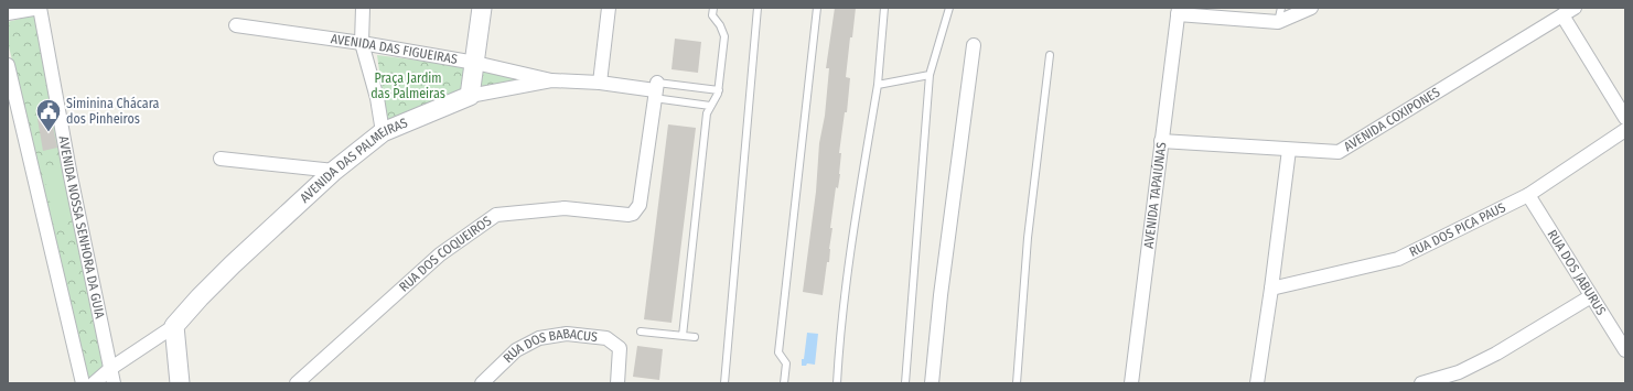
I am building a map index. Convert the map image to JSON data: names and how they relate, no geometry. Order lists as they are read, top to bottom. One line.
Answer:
{"streets":{"street":["AVENIDA DAS FIGUEIRAS","AVENIDA COXIPONES","AVENIDA DAS PALMEIRAS","AVENIDA TAPAIÚNAS","AVENIDA NOSSA SENHORA DA GUIA","RUA DOS PICA PAUS","RUA DOS COQUEIROS","RUA DOS JABURUS","RUA DOS BABACUS"]},"crossings":[["AVENIDA DAS FIGUEIRAS","AVENIDA DAS PALMEIRAS"],["AVENIDA COXIPONES","AVENIDA TAPAIÚNAS"],["AVENIDA DAS PALMEIRAS","AVENIDA NOSSA SENHORA DA GUIA"],["AVENIDA DAS PALMEIRAS","RUA DOS COQUEIROS"],["RUA DOS PICA PAUS","RUA DOS JABURUS"]],"parks":["Praça Jardim das Palmeiras"],"places":{"public building":["Siminina Chácara dos Pinheiros"]}}
